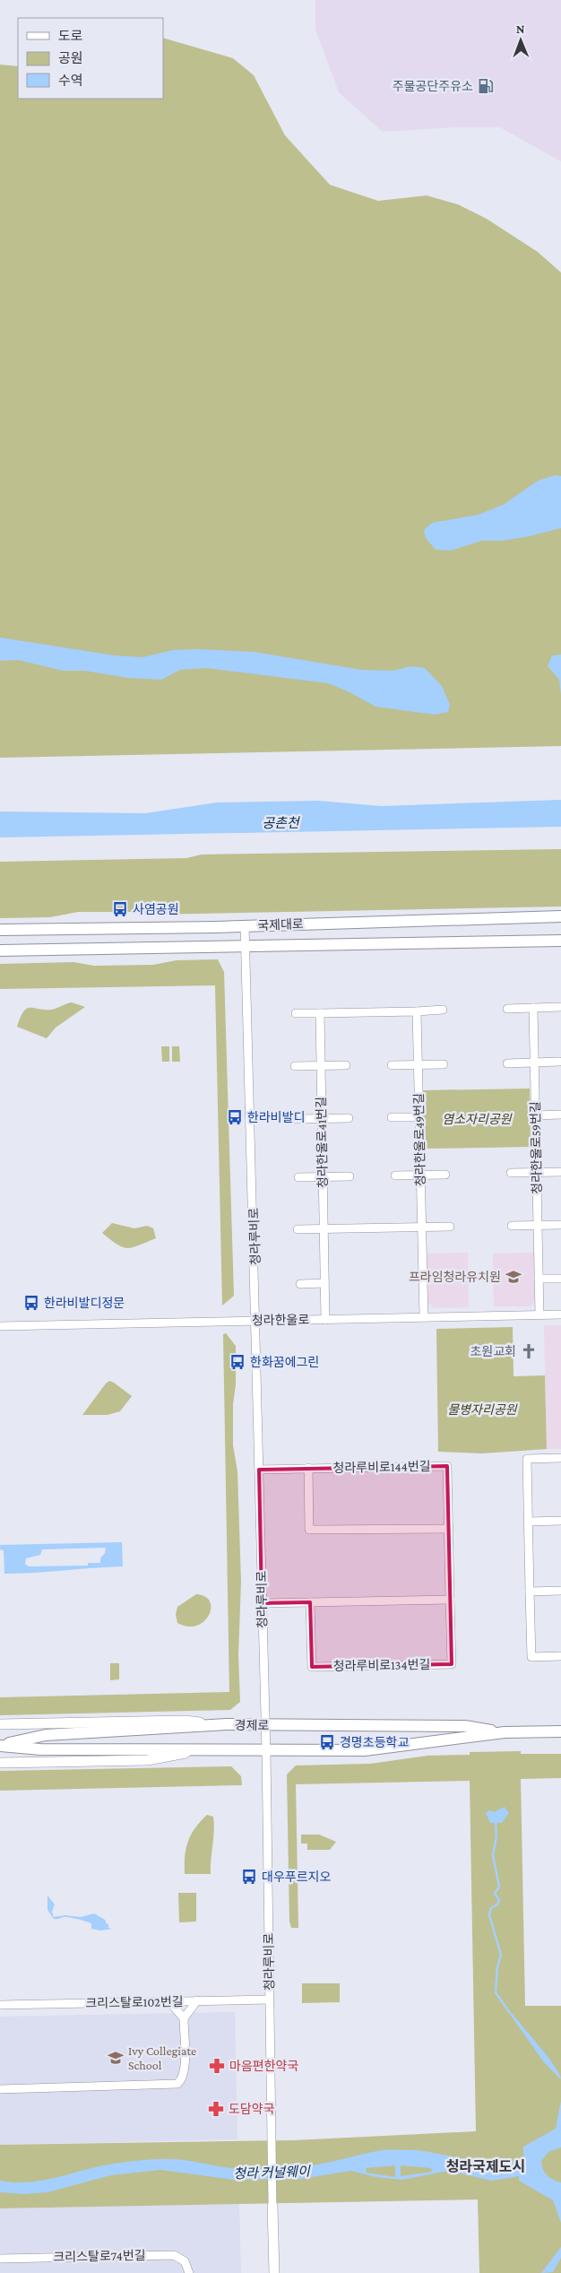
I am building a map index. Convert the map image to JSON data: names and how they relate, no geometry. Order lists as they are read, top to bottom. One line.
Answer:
{"streets":{"main road":["국제대로","경제로"],"street":["청라한울로49번길","청라한울로41번길","청라한울로59번길","청라루비로","청라한울로","청라루비로144번길","청라루비로134번길","크리스탈로102번길","크리스탈로74번길"]},"crossings":[["국제대로","청라루비로"],["청라한울로49번길","청라한울로"],["청라한울로41번길","청라한울로"],["청라한울로59번길","청라한울로"],["청라루비로","청라한울로"],["청라루비로","청라루비로144번길"],["청라루비로","경제로"],["청라루비로","크리스탈로102번길"],["청라루비로144번길","청라루비로134번길"]],"districts":["청라국제도시"],"water":["공촌천","청라 커널웨이"],"parks":["염소자리공원","물병자리공원"],"places":{"fuel station":["주물공단주유소"],"bus stop":["사염공원","한라비발디","한라비발디정문","한화꿈에그린","경명초등학교","대우푸르지오"],"school or university":["프라임청라유치원","Ivy Collegiate School"],"church":["초원교회"],"pharmacy":["마음편한약국","도담약국"]},"legend":["도로","공원","수역"],"north":"top"}
